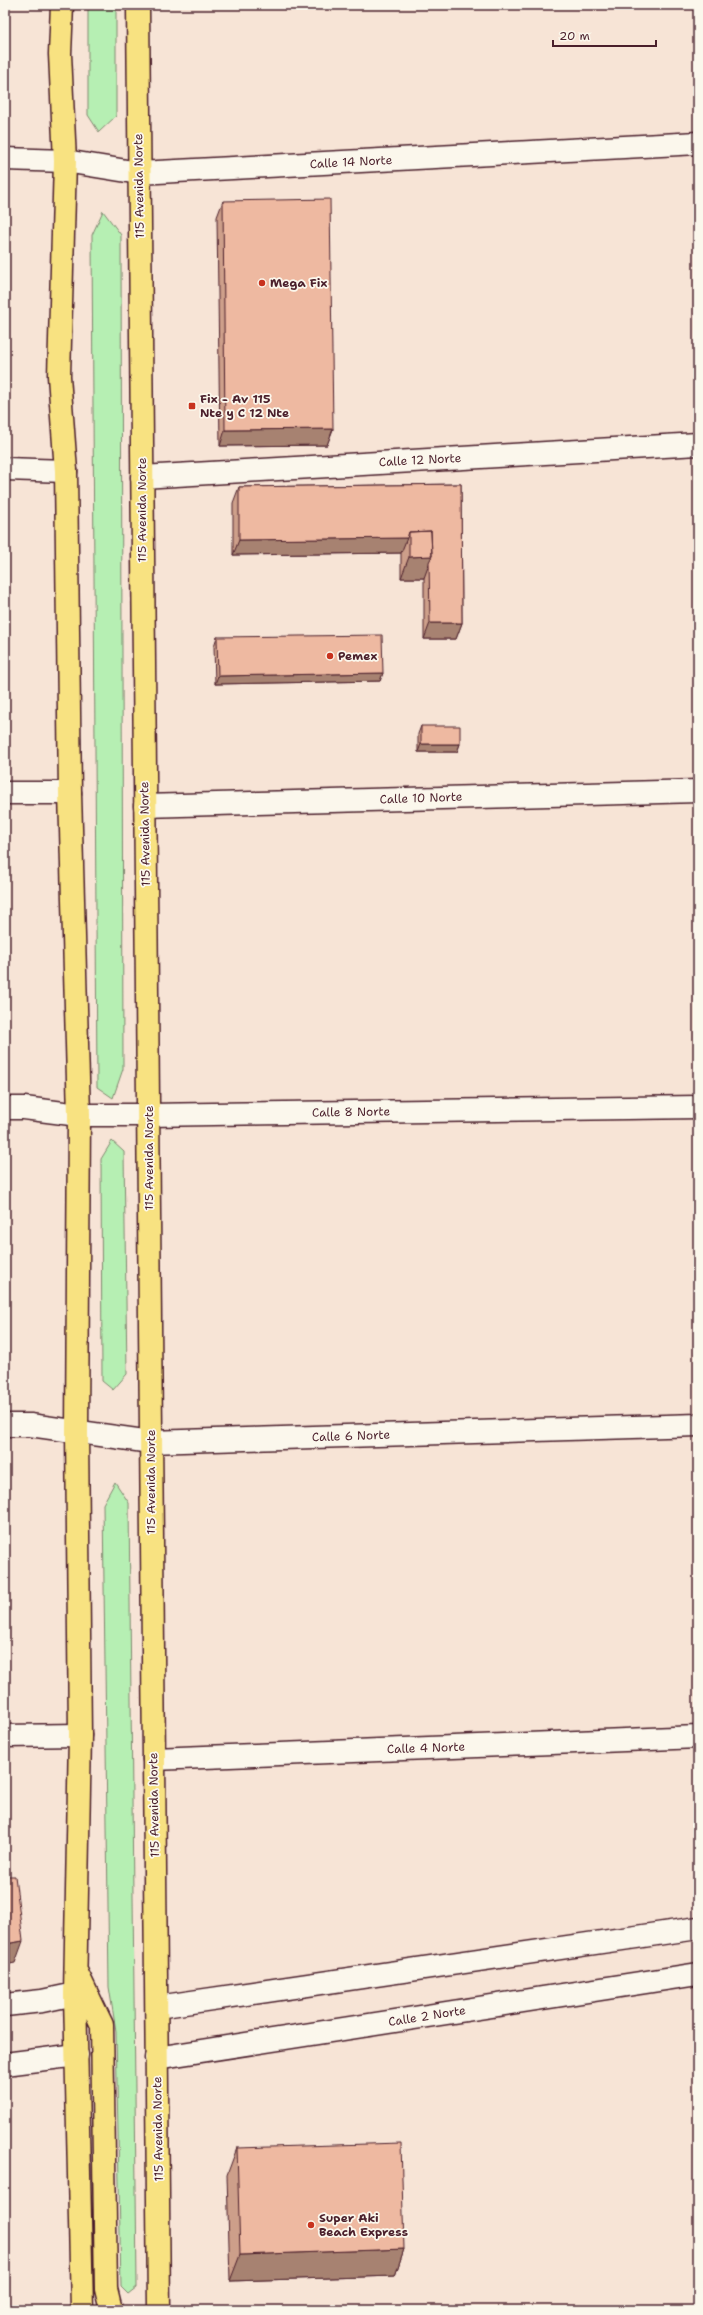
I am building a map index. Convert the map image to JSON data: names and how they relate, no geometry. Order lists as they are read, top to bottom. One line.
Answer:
{"streets":{"main road":["115 Avenida Norte"],"street":["Calle 14 Norte","Calle 12 Norte","Calle 10 Norte","Calle 8 Norte","Calle 6 Norte","Calle 4 Norte","Calle 2 Norte"]},"crossings":[["Calle 14 Norte","115 Avenida Norte"],["115 Avenida Norte","Calle 12 Norte"],["115 Avenida Norte","Calle 10 Norte"],["115 Avenida Norte","Calle 8 Norte"],["115 Avenida Norte","Calle 6 Norte"],["115 Avenida Norte","Calle 4 Norte"],["115 Avenida Norte","Calle 2 Norte"]],"places":{"other":["Mega Fix","Pemex","Super Aki Beach Express"],"transit":["Fix - Av 115 Nte y C 12 Nte"]},"scale_bar":"20 m"}
